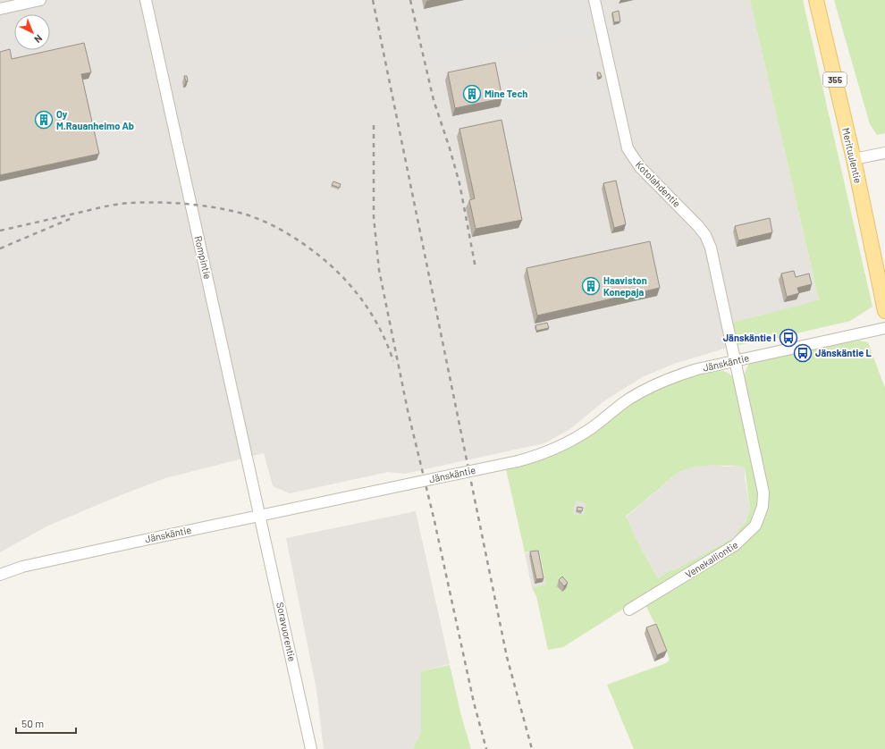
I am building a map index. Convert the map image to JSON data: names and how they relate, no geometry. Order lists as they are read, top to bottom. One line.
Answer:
{"streets":{"main road":["355","Merituulentie"],"street":["Kotolahdentie","Rompintie","Jänskäntie","Venekalliontie","Soravuorentie"]},"crossings":[["Kotolahdentie","Jänskäntie"],["Kotolahdentie","Venekalliontie"],["Rompintie","Jänskäntie"],["Rompintie","Soravuorentie"],["Jänskäntie","Venekalliontie"],["Jänskäntie","Soravuorentie"]],"places":{"building":["Mine Tech","Oy M.Rauanheimo Ab","Haaviston Konepaja"],"bus stop":["Jänskäntie I","Jänskäntie L"]},"scale_bar":"50 m","north":"bottom right"}
